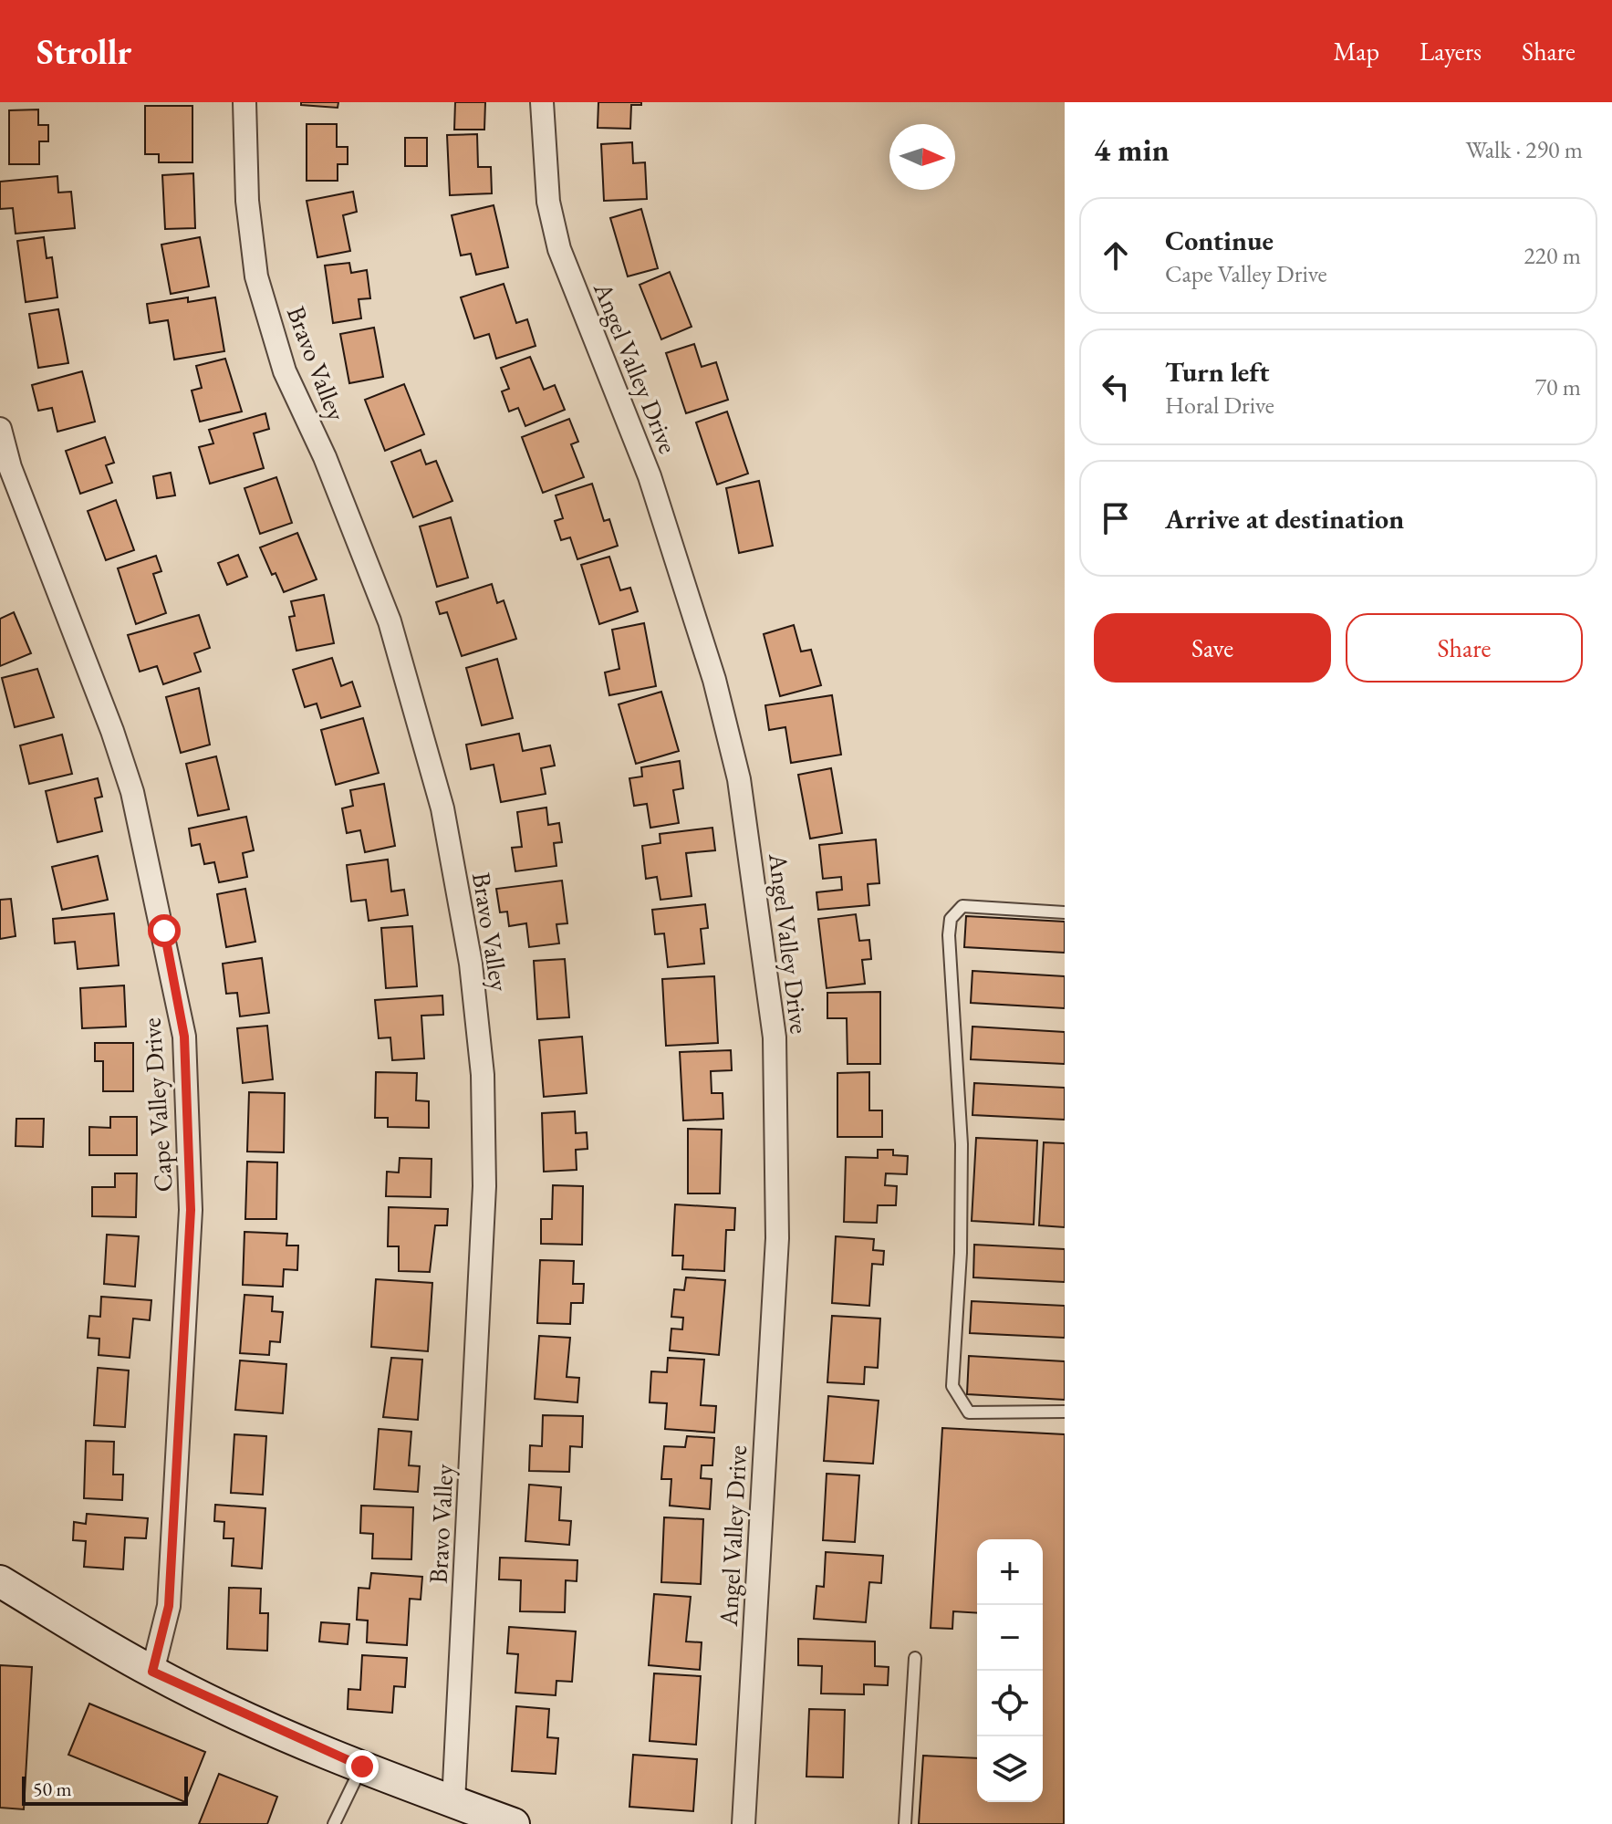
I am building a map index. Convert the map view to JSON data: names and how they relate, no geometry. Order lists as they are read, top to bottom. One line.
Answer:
{"streets":{"street":["Bravo Valley","Angel Valley Drive","Cape Valley Drive"]},"scale_bar":"50 m","north":"right","page":{"header":"Strollr","nav":["Map","Layers","Share"],"heading":["4 min","Walk · 290 m"],"list":[["Continue","Cape Valley Drive","220 m"],["Turn left","Horal Drive","70 m"],"Arrive at destination"],"buttons":["Save","Share"],"map_buttons":["+","−"],"scale":"50 m"}}
